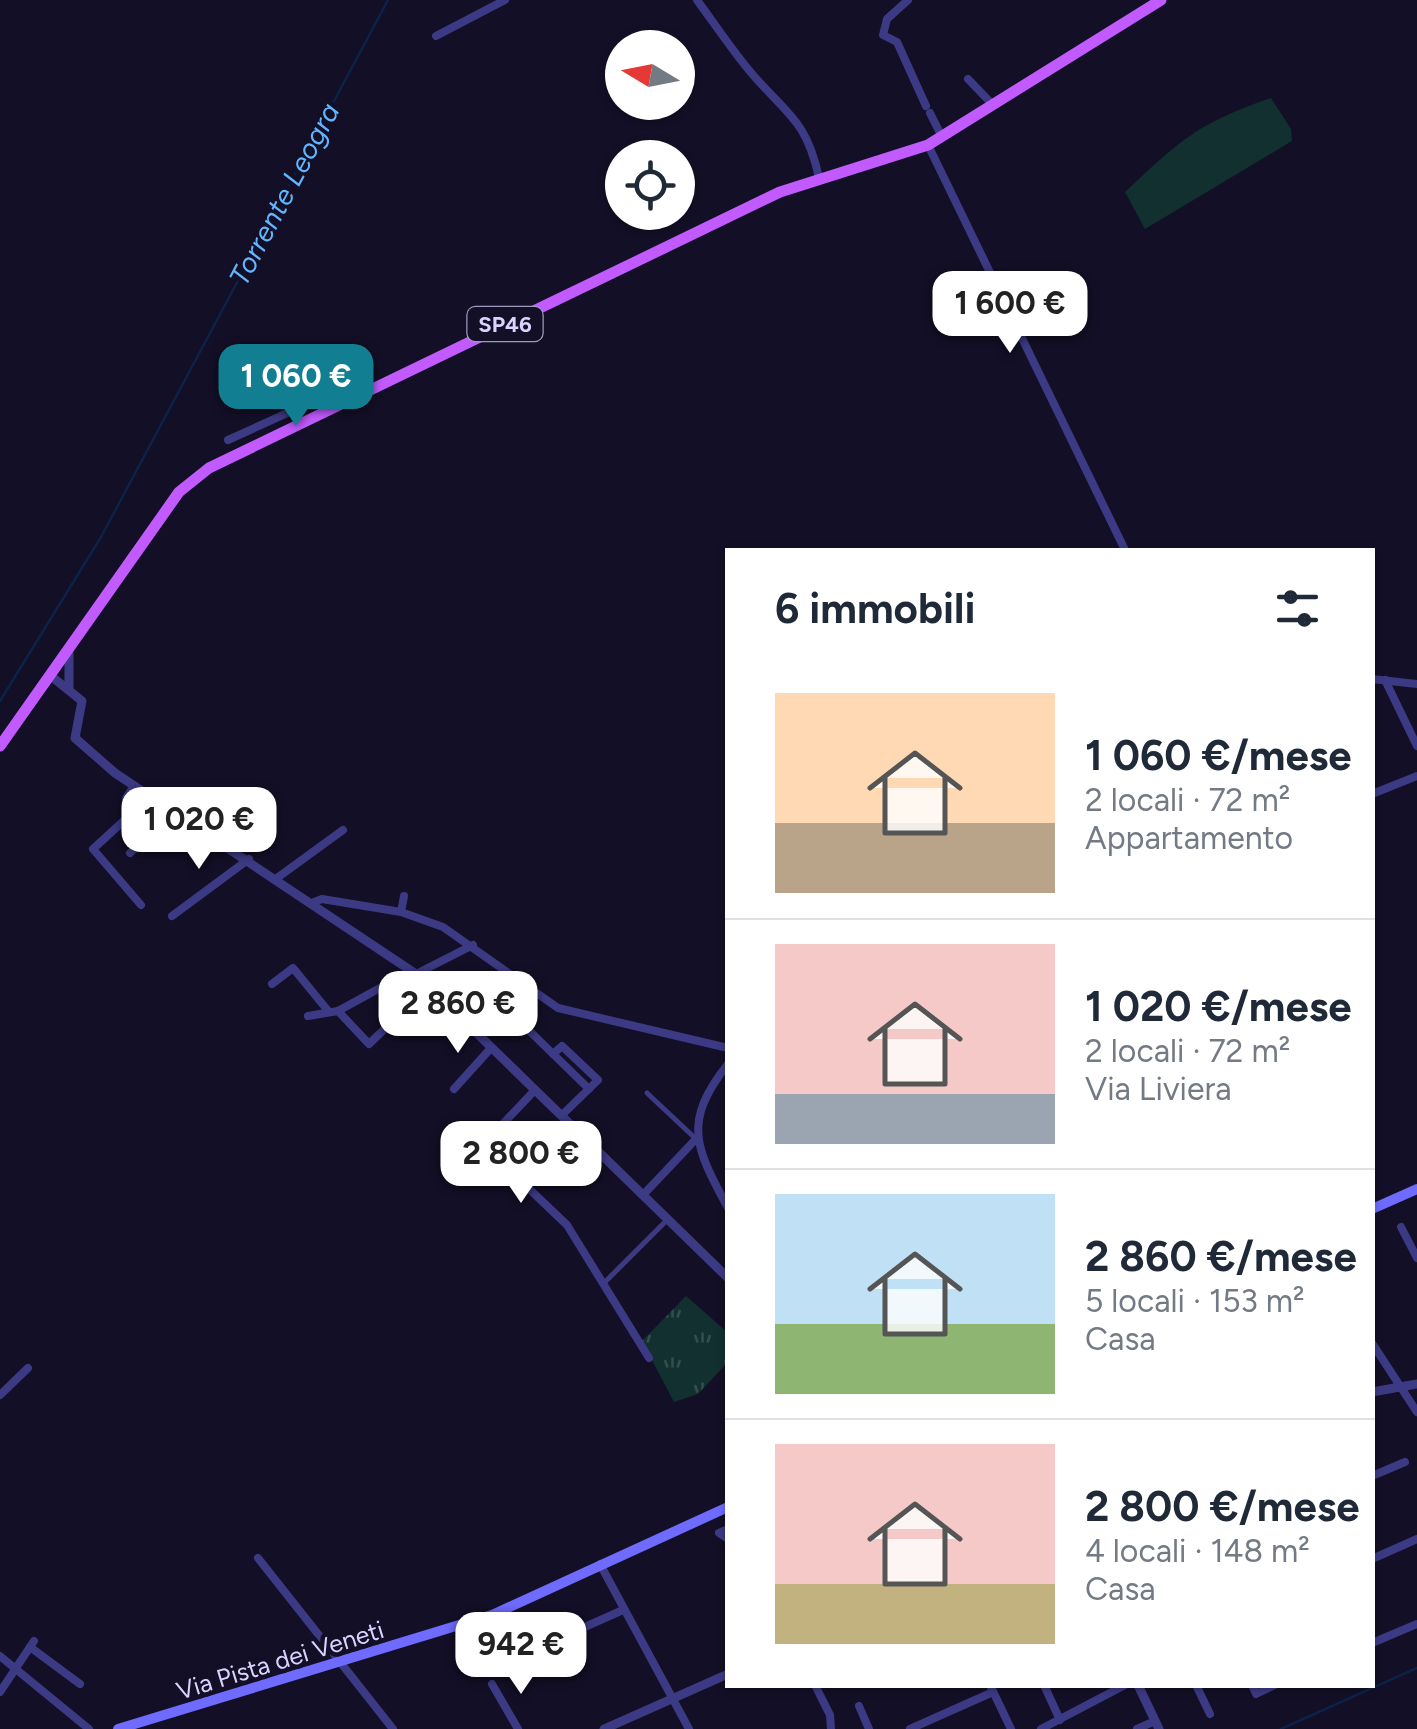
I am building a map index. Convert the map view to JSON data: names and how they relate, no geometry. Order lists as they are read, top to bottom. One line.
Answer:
{"streets":{"main road":["SP46","Via Pista dei Veneti"]},"water":["Torrente Leogra"],"north":"left","page":{"price":["1 600 €","1 060 €","1 020 €","2 860 €","2 800 €","942 €"],"heading":"6 immobili","list":[{"name":"1 060 €/mese","note":"2 locali · 72 m² · Appartamento"},{"name":"1 020 €/mese","note":"2 locali · 72 m² · Via Liviera"},{"name":"2 860 €/mese","note":"5 locali · 153 m² · Casa"},{"name":"2 800 €/mese","note":"4 locali · 148 m² · Casa"}]}}
